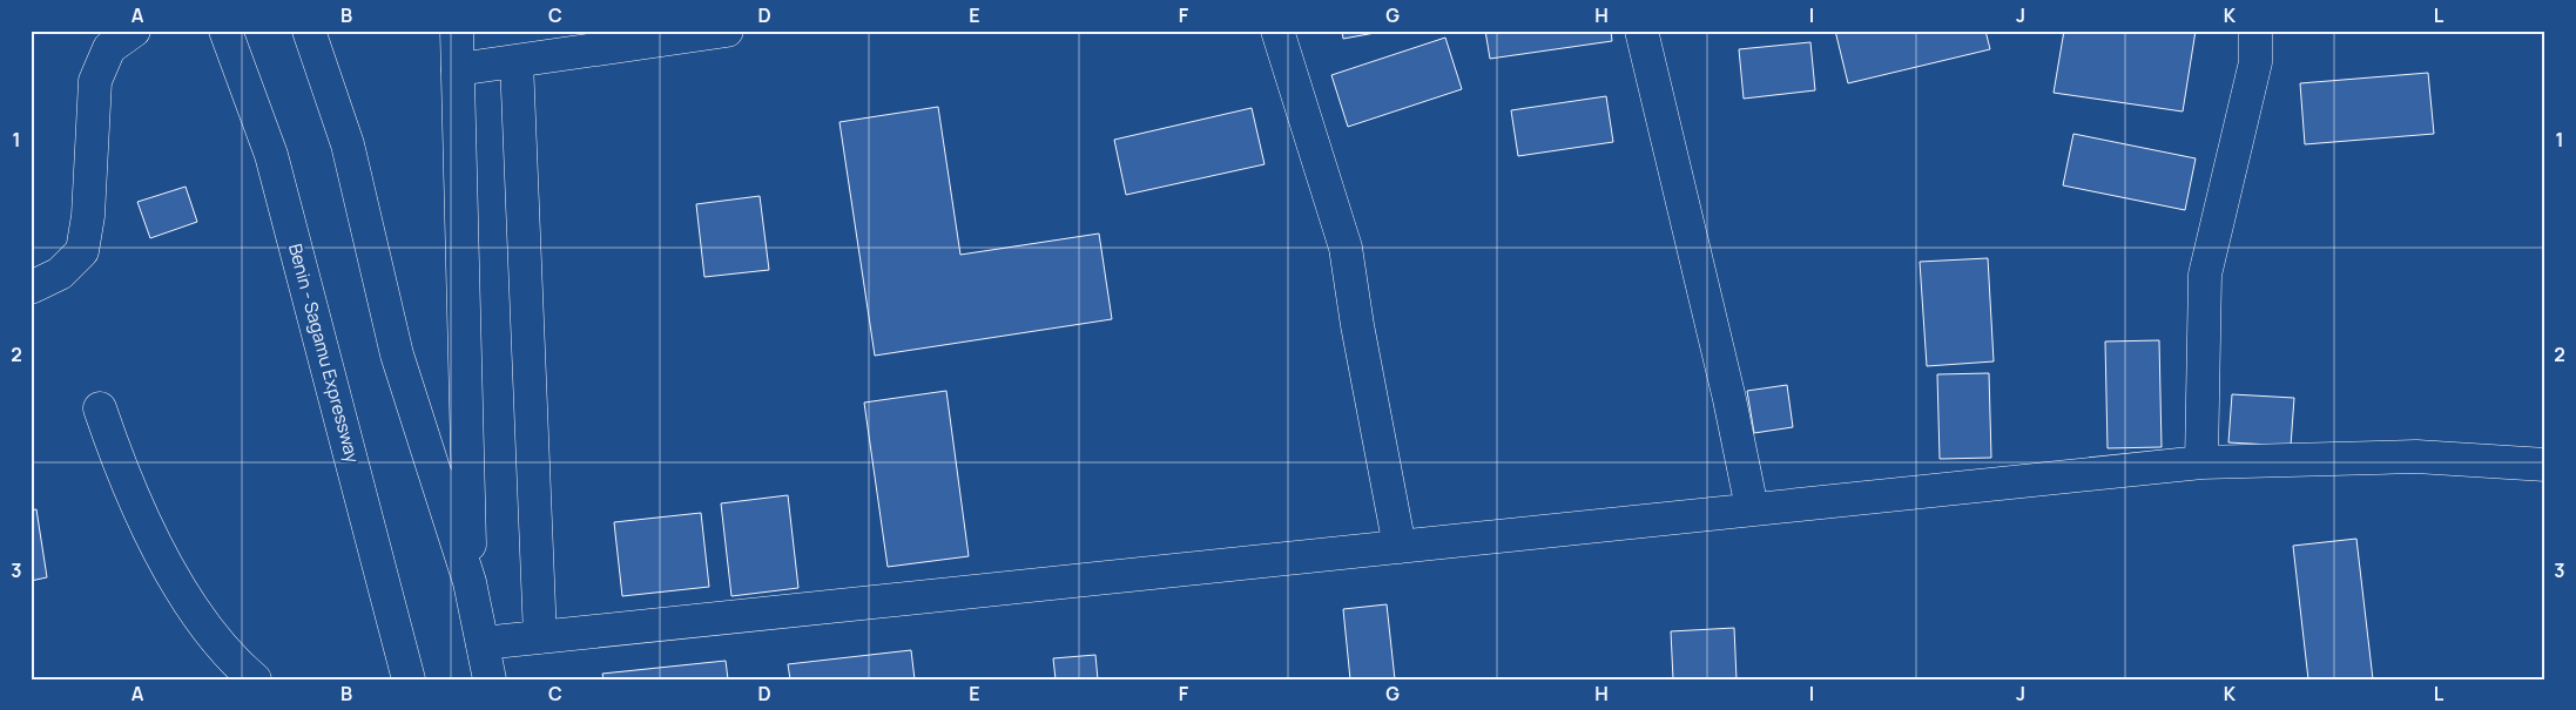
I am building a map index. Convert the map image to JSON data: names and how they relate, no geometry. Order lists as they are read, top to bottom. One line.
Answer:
{"streets":{"main road":["Benin - Sagamu Expressway"]},"grid":{"columns":["A","B","C","D","E","F","G","H","I","J","K","L"],"rows":["1","2","3"]}}
